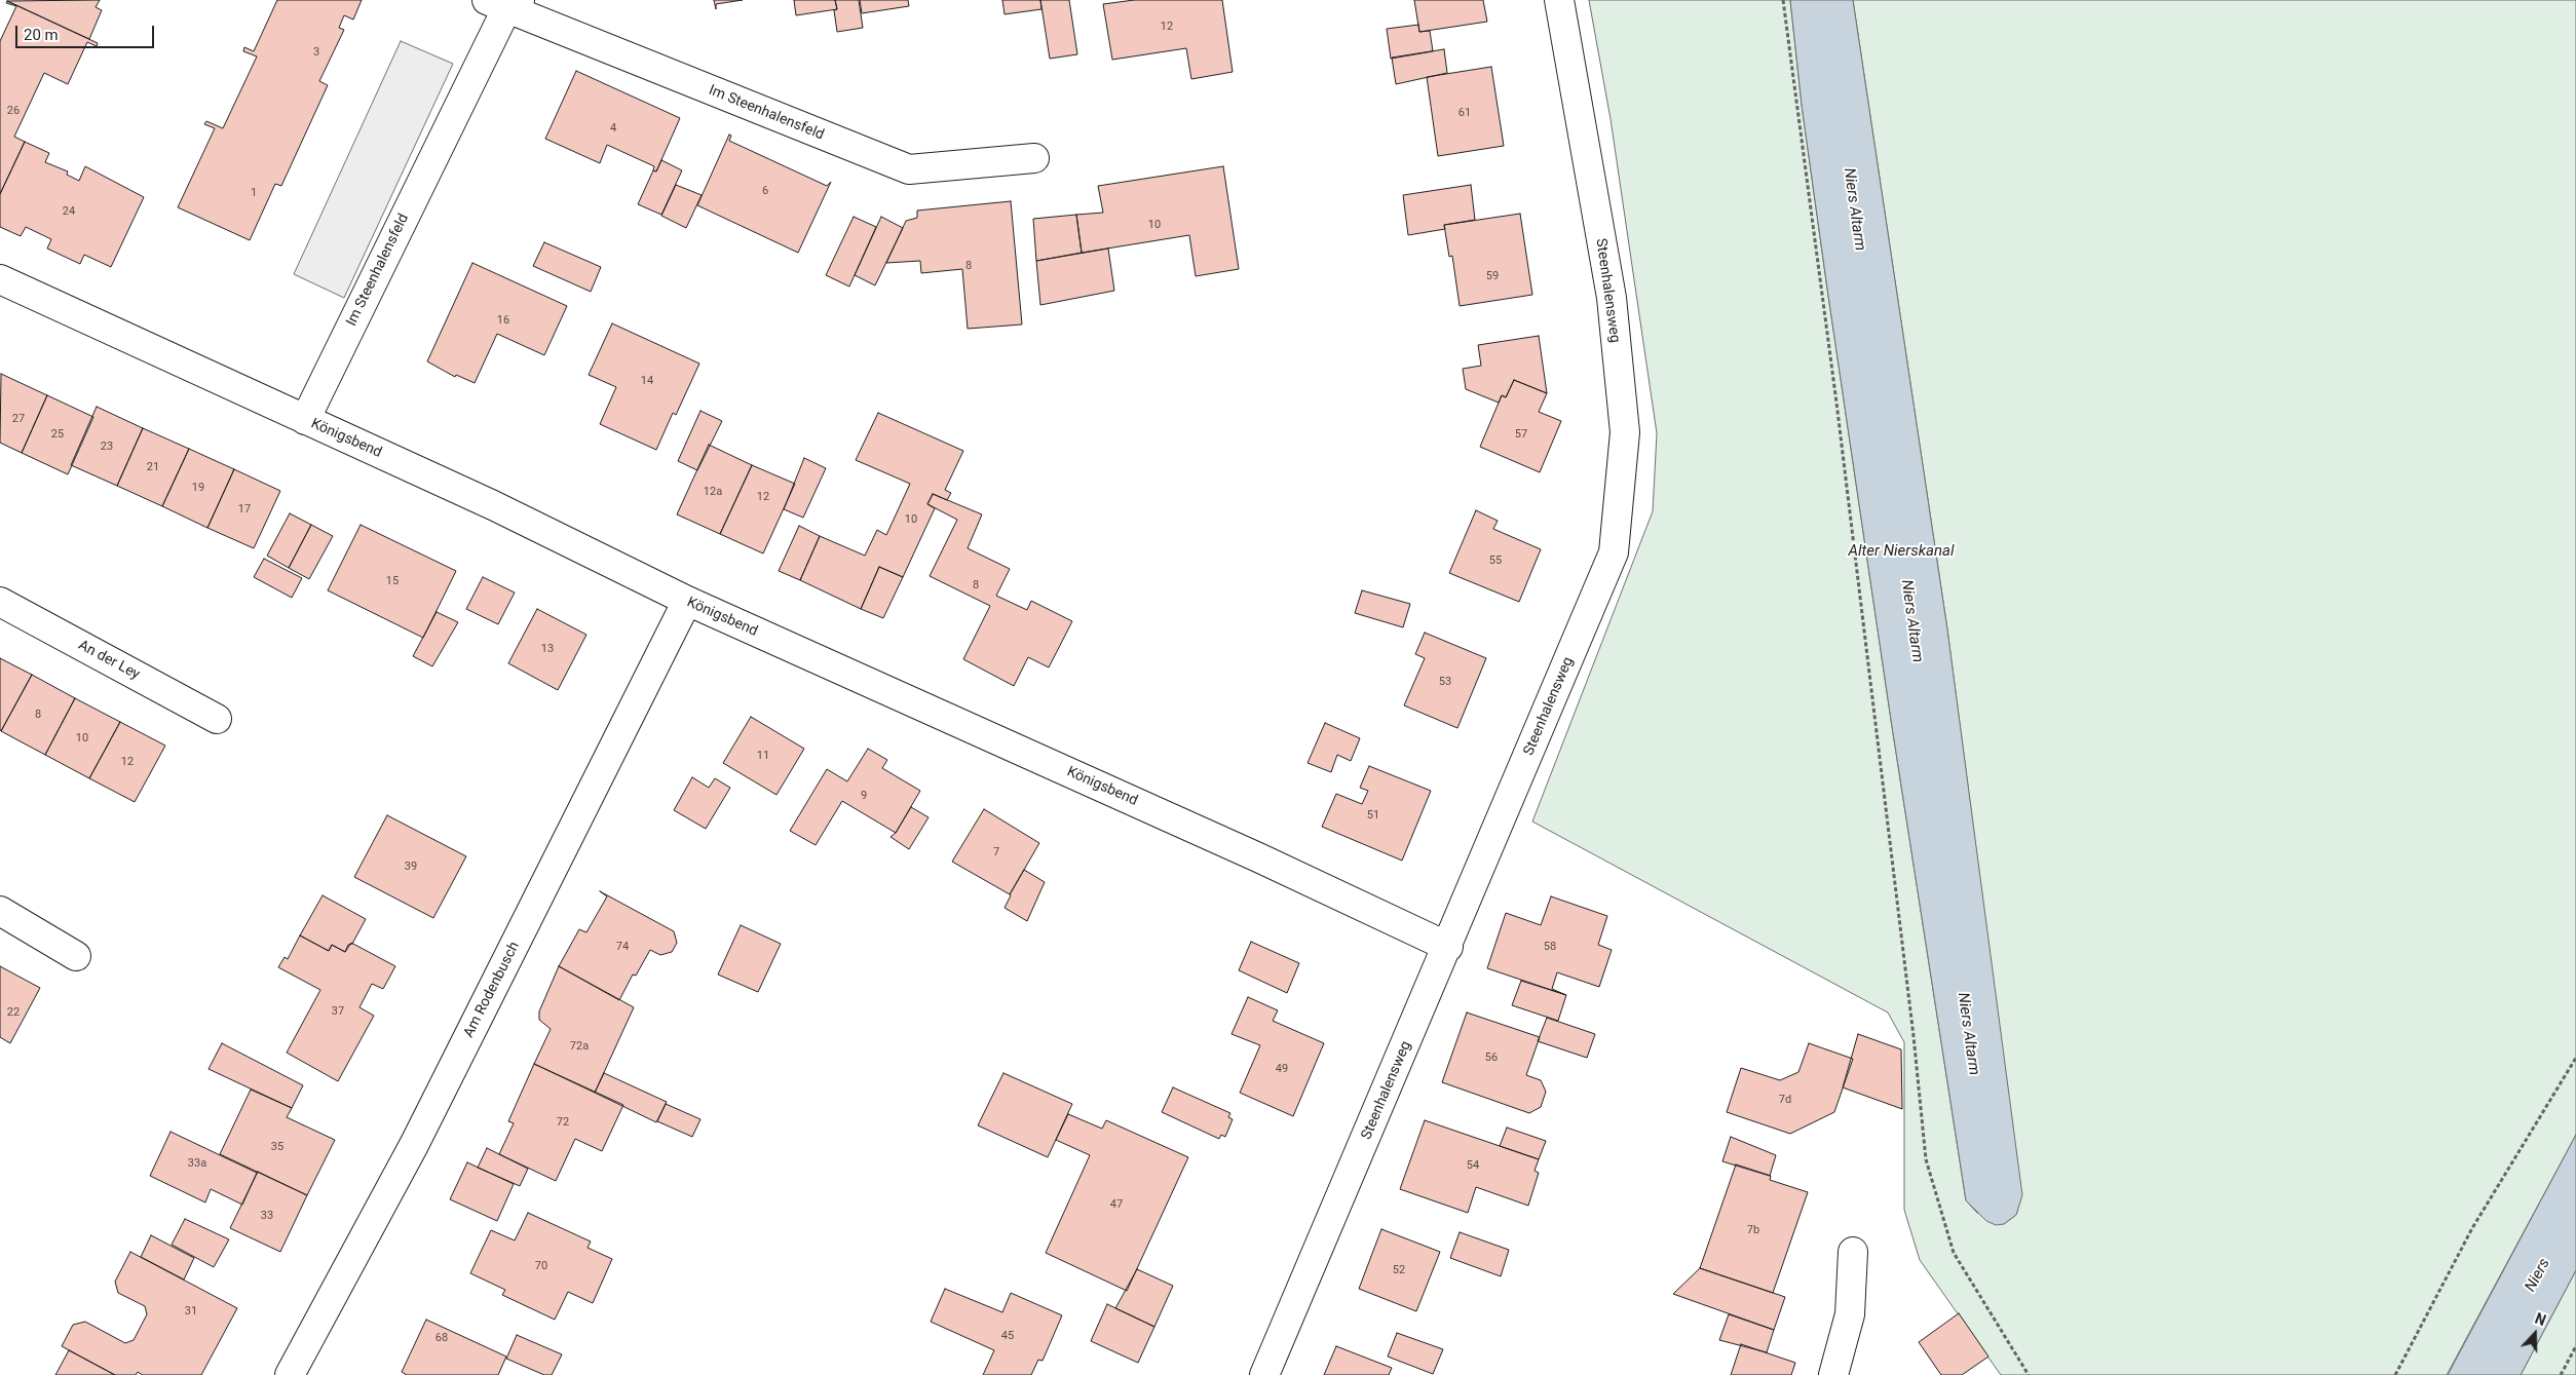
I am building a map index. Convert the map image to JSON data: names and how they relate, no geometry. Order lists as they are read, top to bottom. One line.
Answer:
{"streets":{"street":["Im Steenhalensfeld","Steenhalensweg","Königsbend","An der Ley","Am Rodenbusch"]},"crossings":[["Im Steenhalensfeld","Königsbend"],["Steenhalensweg","Königsbend"],["Königsbend","Am Rodenbusch"]],"water":["Niers Altarm","Alter Nierskanal","Niers"],"house_numbers":["12","3","26","61","4","6","1","24","10","8","59","16","14","27","25","57","23","21","19","12a","12","17","10","55","15","8","13","53","8","10","11","12","9","51","7","39","74","58","37","22","72a","56","49","7d","72","35","33a","54","47","33","7b","70","52","31","45","68"],"scale_bar":"20 m","north":"top"}
